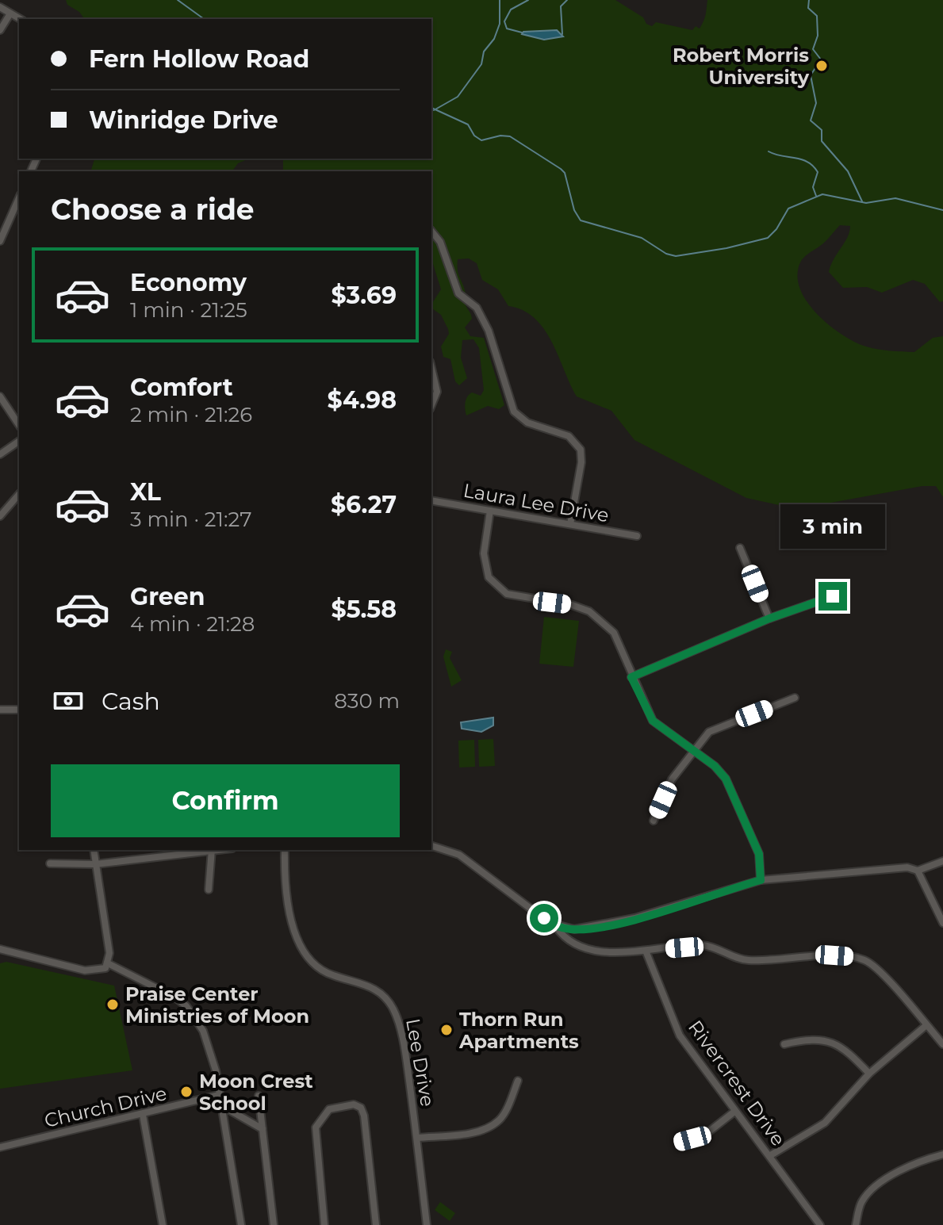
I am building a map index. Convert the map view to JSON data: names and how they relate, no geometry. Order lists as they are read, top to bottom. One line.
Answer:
{"streets":{"street":["Laura Lee Drive","Lee Drive","Rivercrest Drive","Church Drive"]},"places":["Robert Morris University","Praise Center Ministries of Moon","Thorn Run Apartments","Moon Crest School"],"page":{"banner":["Fern Hollow Road","Winridge Drive"],"heading":"Choose a ride","list":[{"name":"Economy","note":"1 min · 21:25","value":"$3.69"},{"name":"Comfort","note":"2 min · 21:26","value":"$4.98"},{"name":"XL","note":"3 min · 21:27","value":"$6.27"},{"name":"Green","note":"4 min · 21:28","value":"$5.58"}],"bubble":"3 min","pay":["Cash","830 m"],"buttons":"Confirm"}}
